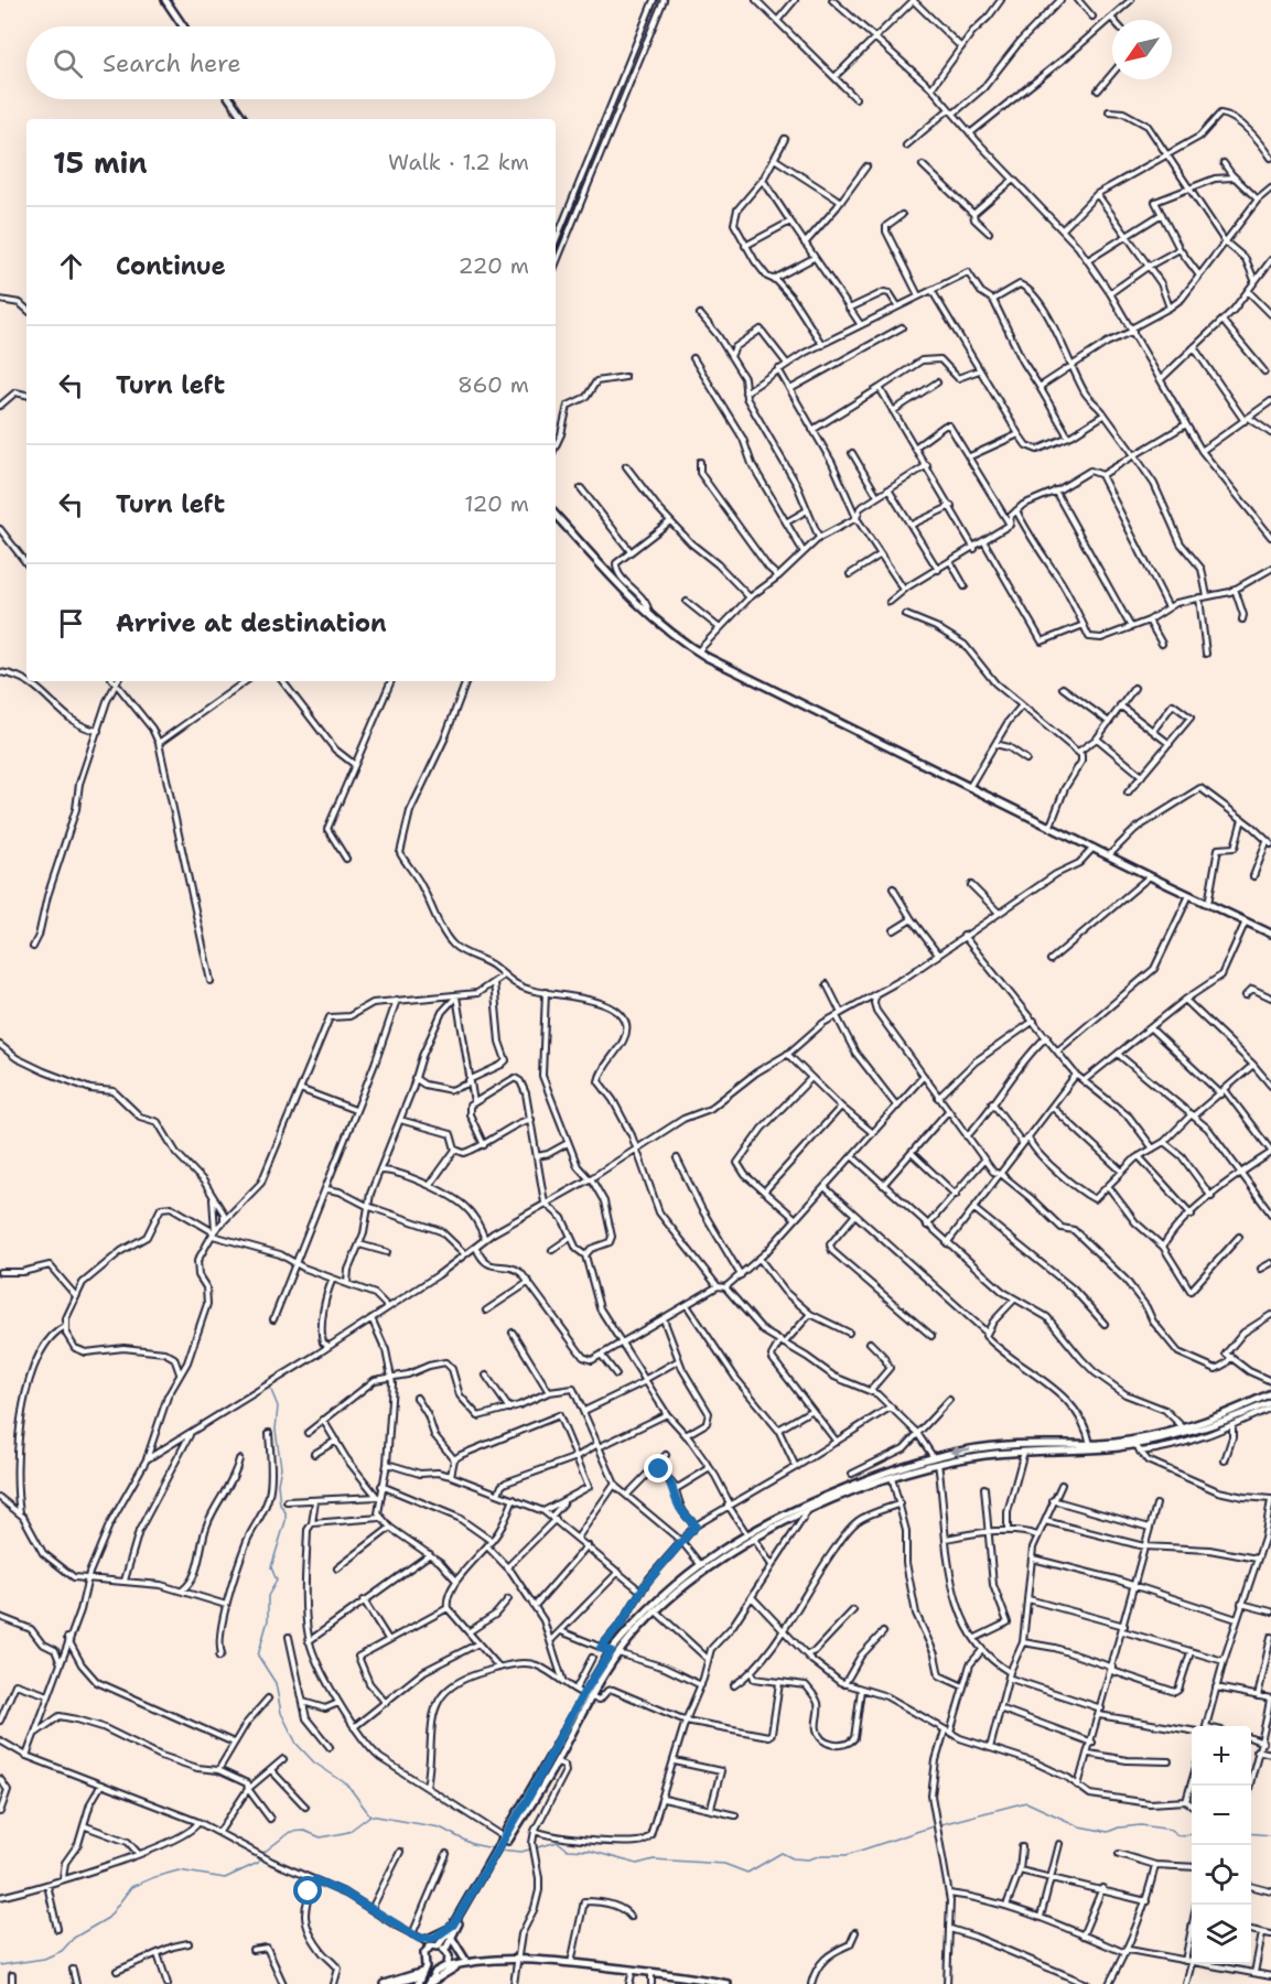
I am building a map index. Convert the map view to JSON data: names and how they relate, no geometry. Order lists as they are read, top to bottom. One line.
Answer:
{"north":"bottom left","page":{"search":"Search here","heading":["15 min","Walk · 1.2 km"],"list":[["Continue","220 m"],["Turn left","860 m"],["Turn left","120 m"],"Arrive at destination"],"map_buttons":["+","−"]}}
